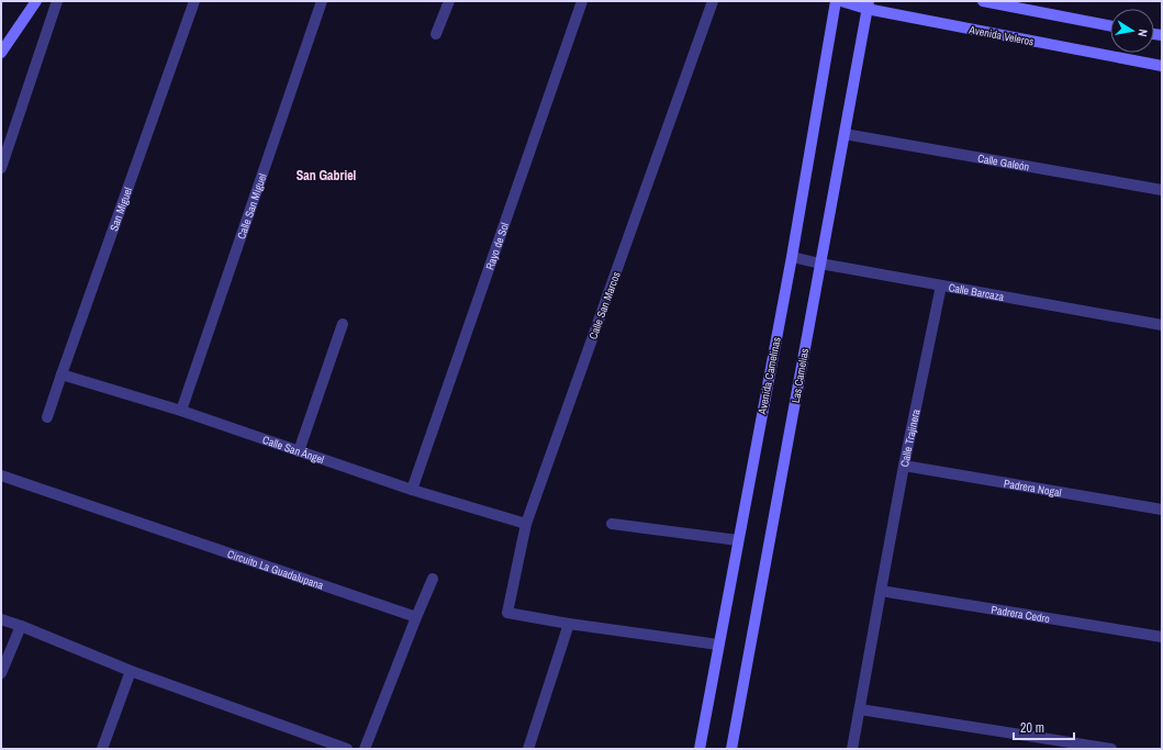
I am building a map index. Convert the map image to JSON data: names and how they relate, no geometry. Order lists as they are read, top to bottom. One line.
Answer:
{"streets":{"street":["Avenida Veleros","Calle Galeón","Calle San Miguel","San Miguel","Rayo de Sol","Calle Barcaza","Calle San Marcos","Avenida Camelinas","Las Camelias","Calle Trajinera","Calle San Ángel","Padrera Nogal","Circuito La Guadalupana","Padrera Cedro"]},"crossings":[["Avenida Veleros","Las Camelias"],["Calle Galeón","Las Camelias"],["Calle San Miguel","Calle San Ángel"],["San Miguel","Calle San Ángel"],["Rayo de Sol","Calle San Ángel"],["Calle Barcaza","Avenida Camelinas"],["Calle Barcaza","Las Camelias"],["Calle Barcaza","Calle Trajinera"],["Calle San Marcos","Calle San Ángel"],["Calle Trajinera","Padrera Nogal"],["Calle Trajinera","Padrera Cedro"]],"districts":["San Gabriel"],"scale_bar":"20 m","north":"right"}
